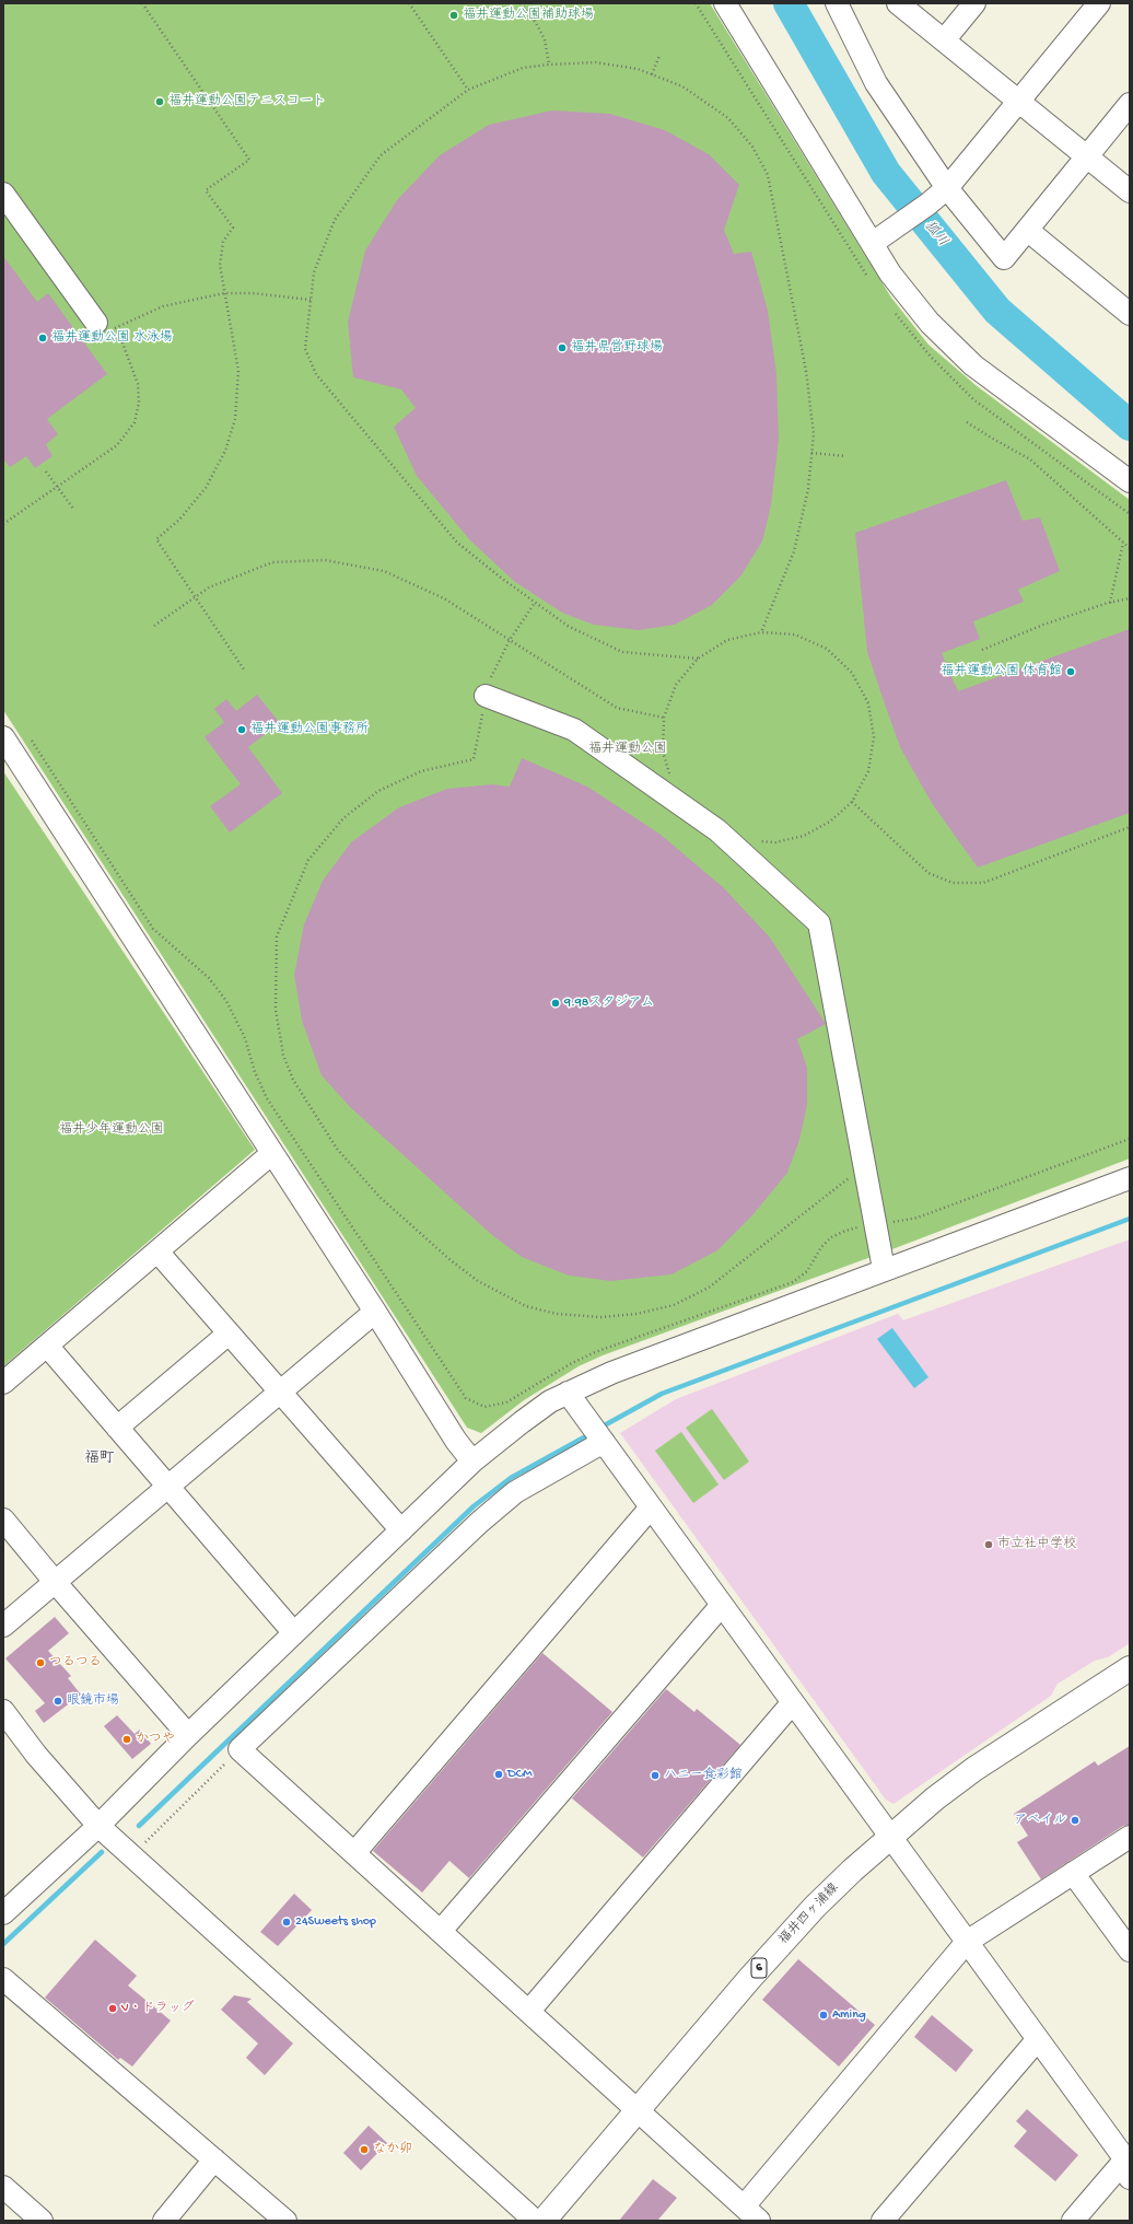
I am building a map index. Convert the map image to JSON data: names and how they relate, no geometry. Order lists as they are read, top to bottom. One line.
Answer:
{"streets":{"main road":["福井四ヶ浦線","6"]},"districts":["福町"],"water":["狐川"],"parks":["福井運動公園","福井少年運動公園"],"places":["福井運動公園補助球場","福井運動公園テニスコート","福井運動公園 水泳場","福井県営野球場","福井運動公園 体育館","福井運動公園事務所","9.98スタジアム","市立社中学校","つるつる","眼鏡市場","かつや","DCM","ハニー食彩館","アベイル","24Sweets shop","V・ドラッグ","Aming","なか卯"]}
